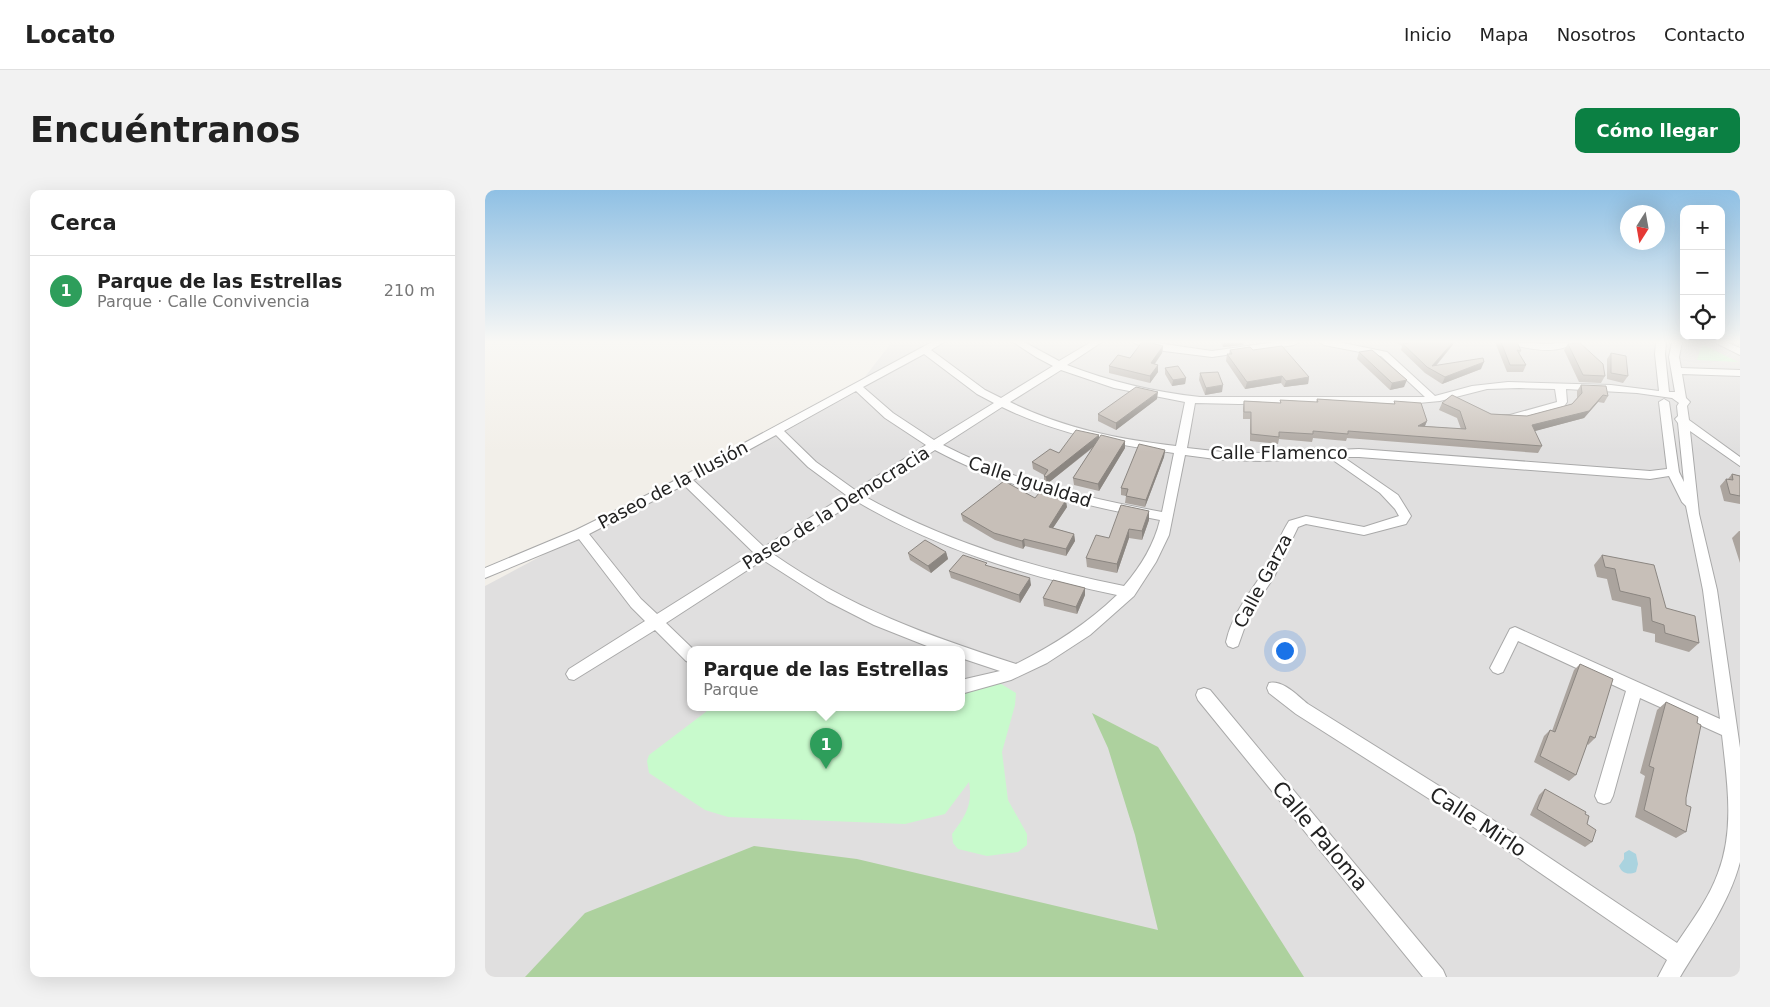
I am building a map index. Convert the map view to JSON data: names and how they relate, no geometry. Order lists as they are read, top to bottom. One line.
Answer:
{"streets":{"street":["Calle Flamenco","Calle Igualdad","Paseo de la Ilusión","Paseo de la Democracia","Calle Garza","Calle Mirlo","Calle Paloma"]},"crossings":[["Calle Flamenco","Paseo de la Democracia"],["Calle Flamenco","Calle Garza"],["Calle Igualdad","Paseo de la Ilusión"],["Calle Igualdad","Paseo de la Democracia"]],"north":"bottom","page":{"header":"Locato","nav":["Inicio","Mapa","Nosotros","Contacto"],"buttons":"Cómo llegar","title":"Encuéntranos","heading":"Cerca","map_buttons":["+","−"],"list":[{"mark":"1","name":"Parque de las Estrellas","note":"Parque · Calle Convivencia","value":"210 m"}],"popup":["Parque de las Estrellas","Parque"],"pins":"1"}}
